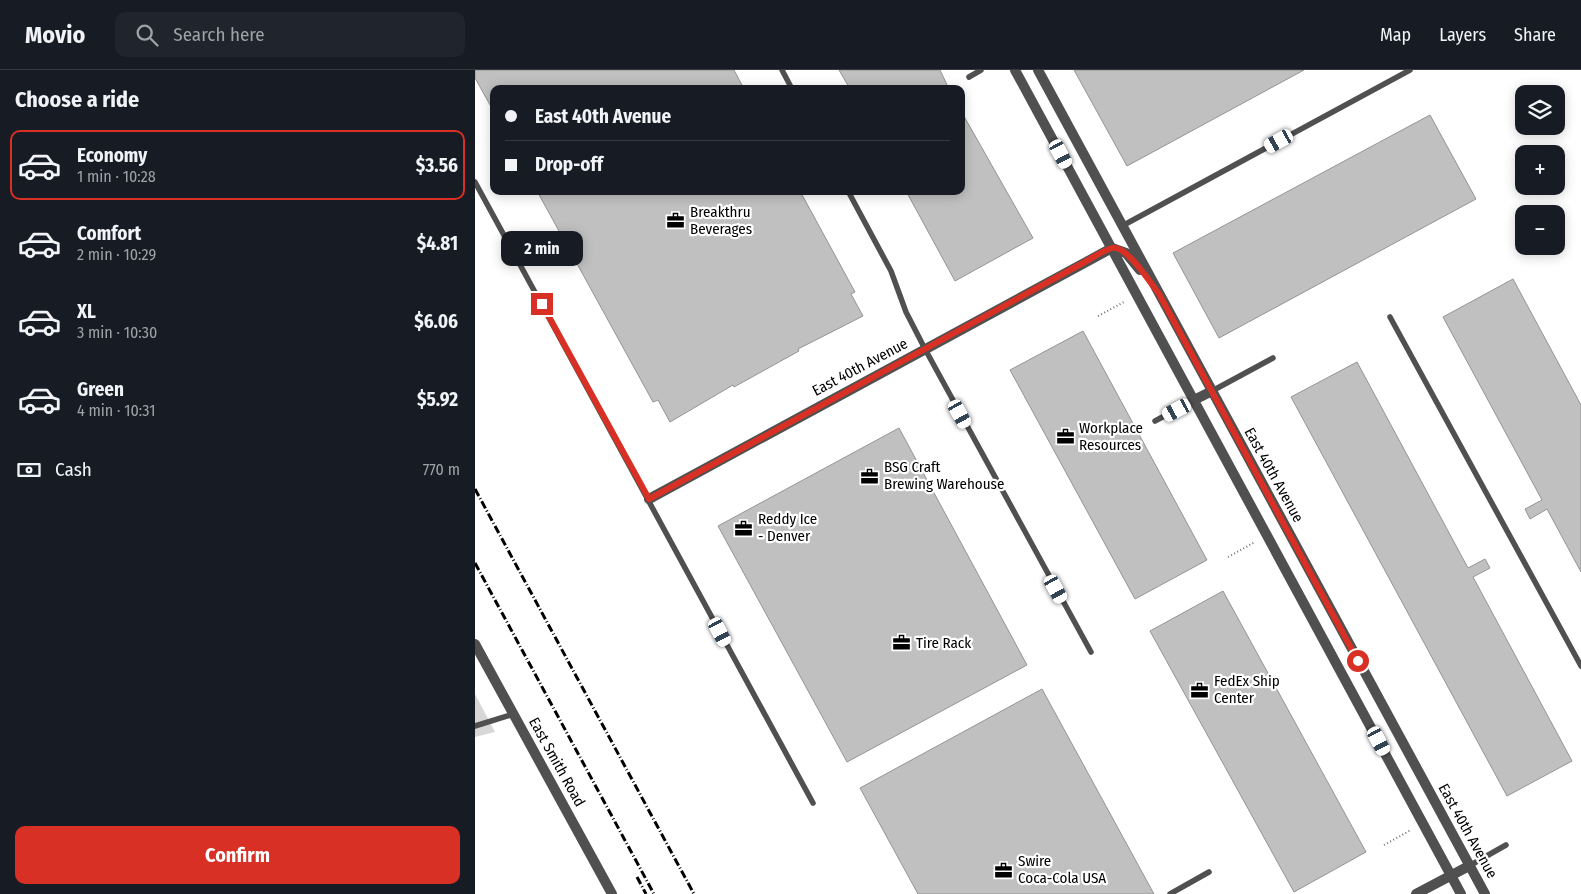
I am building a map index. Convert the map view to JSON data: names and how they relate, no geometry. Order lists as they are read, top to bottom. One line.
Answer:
{"streets":{"street":["East 40th Avenue","East Smith Road"]},"places":{"office":["Breakthru Beverages","Workplace Resources","BSG Craft Brewing Warehouse","Reddy Ice - Denver","Tire Rack","FedEx Ship Center","Swire Coca-Cola USA"]},"page":{"header":"Movio","search":"Search here","nav":["Map","Layers","Share"],"heading":"Choose a ride","map_buttons":["+","−"],"banner":["East 40th Avenue","Drop-off"],"list":[{"name":"Economy","note":"1 min · 10:28","value":"$3.56"},{"name":"Comfort","note":"2 min · 10:29","value":"$4.81"},{"name":"XL","note":"3 min · 10:30","value":"$6.06"},{"name":"Green","note":"4 min · 10:31","value":"$5.92"}],"bubble":"2 min","pay":["Cash","770 m"],"buttons":"Confirm"}}
